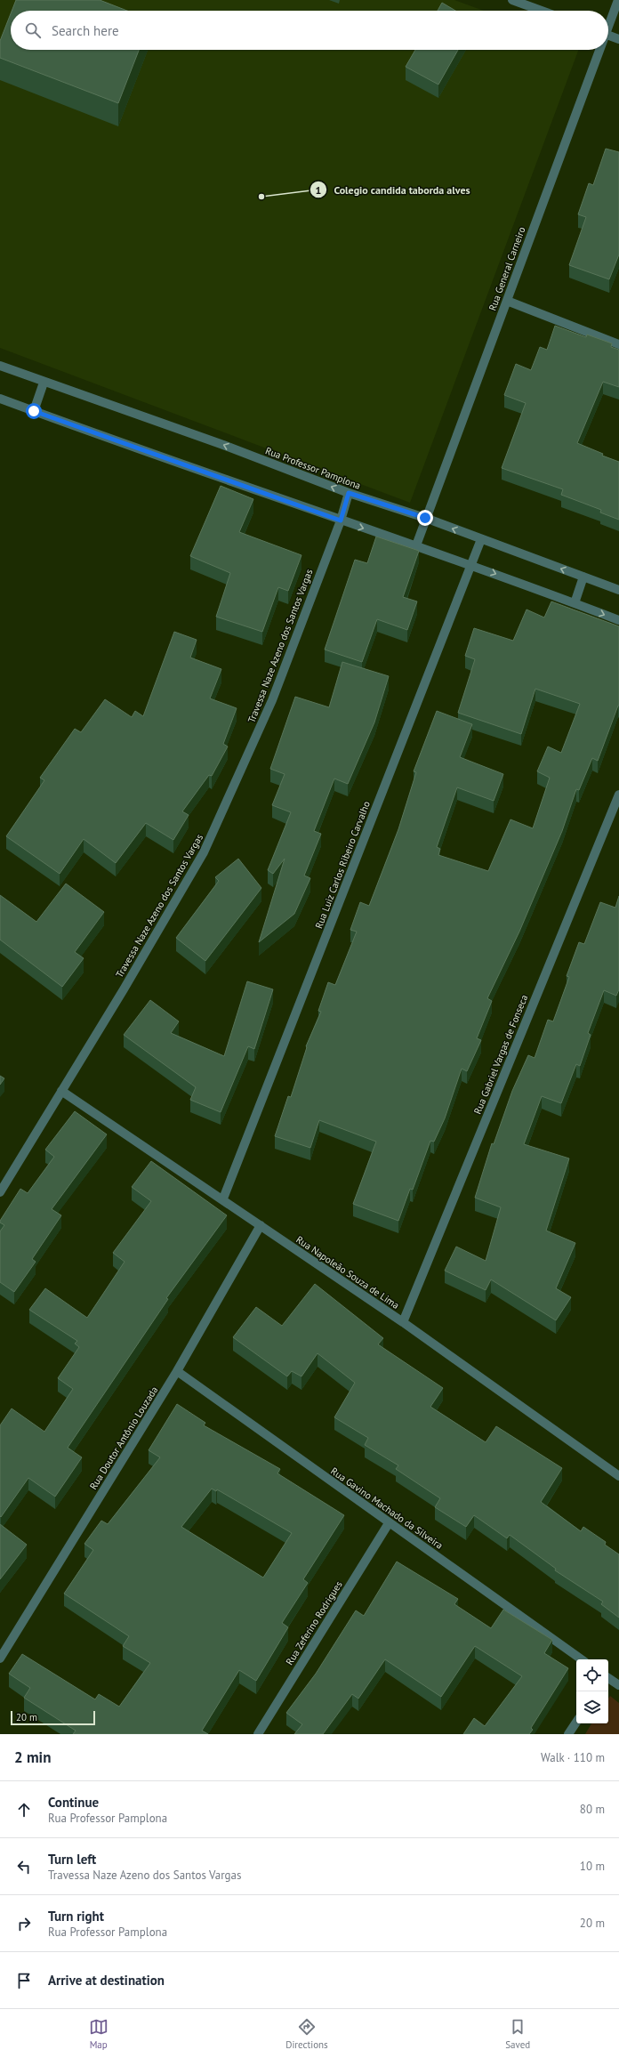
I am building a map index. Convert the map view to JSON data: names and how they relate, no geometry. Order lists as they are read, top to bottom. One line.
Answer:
{"streets":{"street":["Rua General Carneiro","Rua Professor Pamplona","Travessa Naze Azeno dos Santos Vargas","Rua Luiz Carlos Ribeiro Carvalho","Rua Gabriel Vargas de Fonseca","Rua Napoleão Souza de Lima","Rua Doutor Antônio Louzada","Rua Gavino Machado da Silveira","Rua Zeferino Rodrigues"]},"crossings":[["Rua General Carneiro","Rua Professor Pamplona"],["Rua Professor Pamplona","Travessa Naze Azeno dos Santos Vargas"],["Rua Professor Pamplona","Rua Luiz Carlos Ribeiro Carvalho"],["Travessa Naze Azeno dos Santos Vargas","Rua Napoleão Souza de Lima"],["Rua Luiz Carlos Ribeiro Carvalho","Rua Napoleão Souza de Lima"],["Rua Gabriel Vargas de Fonseca","Rua Napoleão Souza de Lima"],["Rua Napoleão Souza de Lima","Rua Doutor Antônio Louzada"],["Rua Doutor Antônio Louzada","Rua Gavino Machado da Silveira"],["Rua Gavino Machado da Silveira","Rua Zeferino Rodrigues"]],"places":["Colegio candida taborda alves"],"scale_bar":"20 m","page":{"search":"Search here","scale":"20 m","heading":["2 min","Walk · 110 m"],"list":[["Continue","Rua Professor Pamplona","80 m"],["Turn left","Travessa Naze Azeno dos Santos Vargas","10 m"],["Turn right","Rua Professor Pamplona","20 m"],"Arrive at destination"],"nav":["Map","Directions","Saved"]}}
